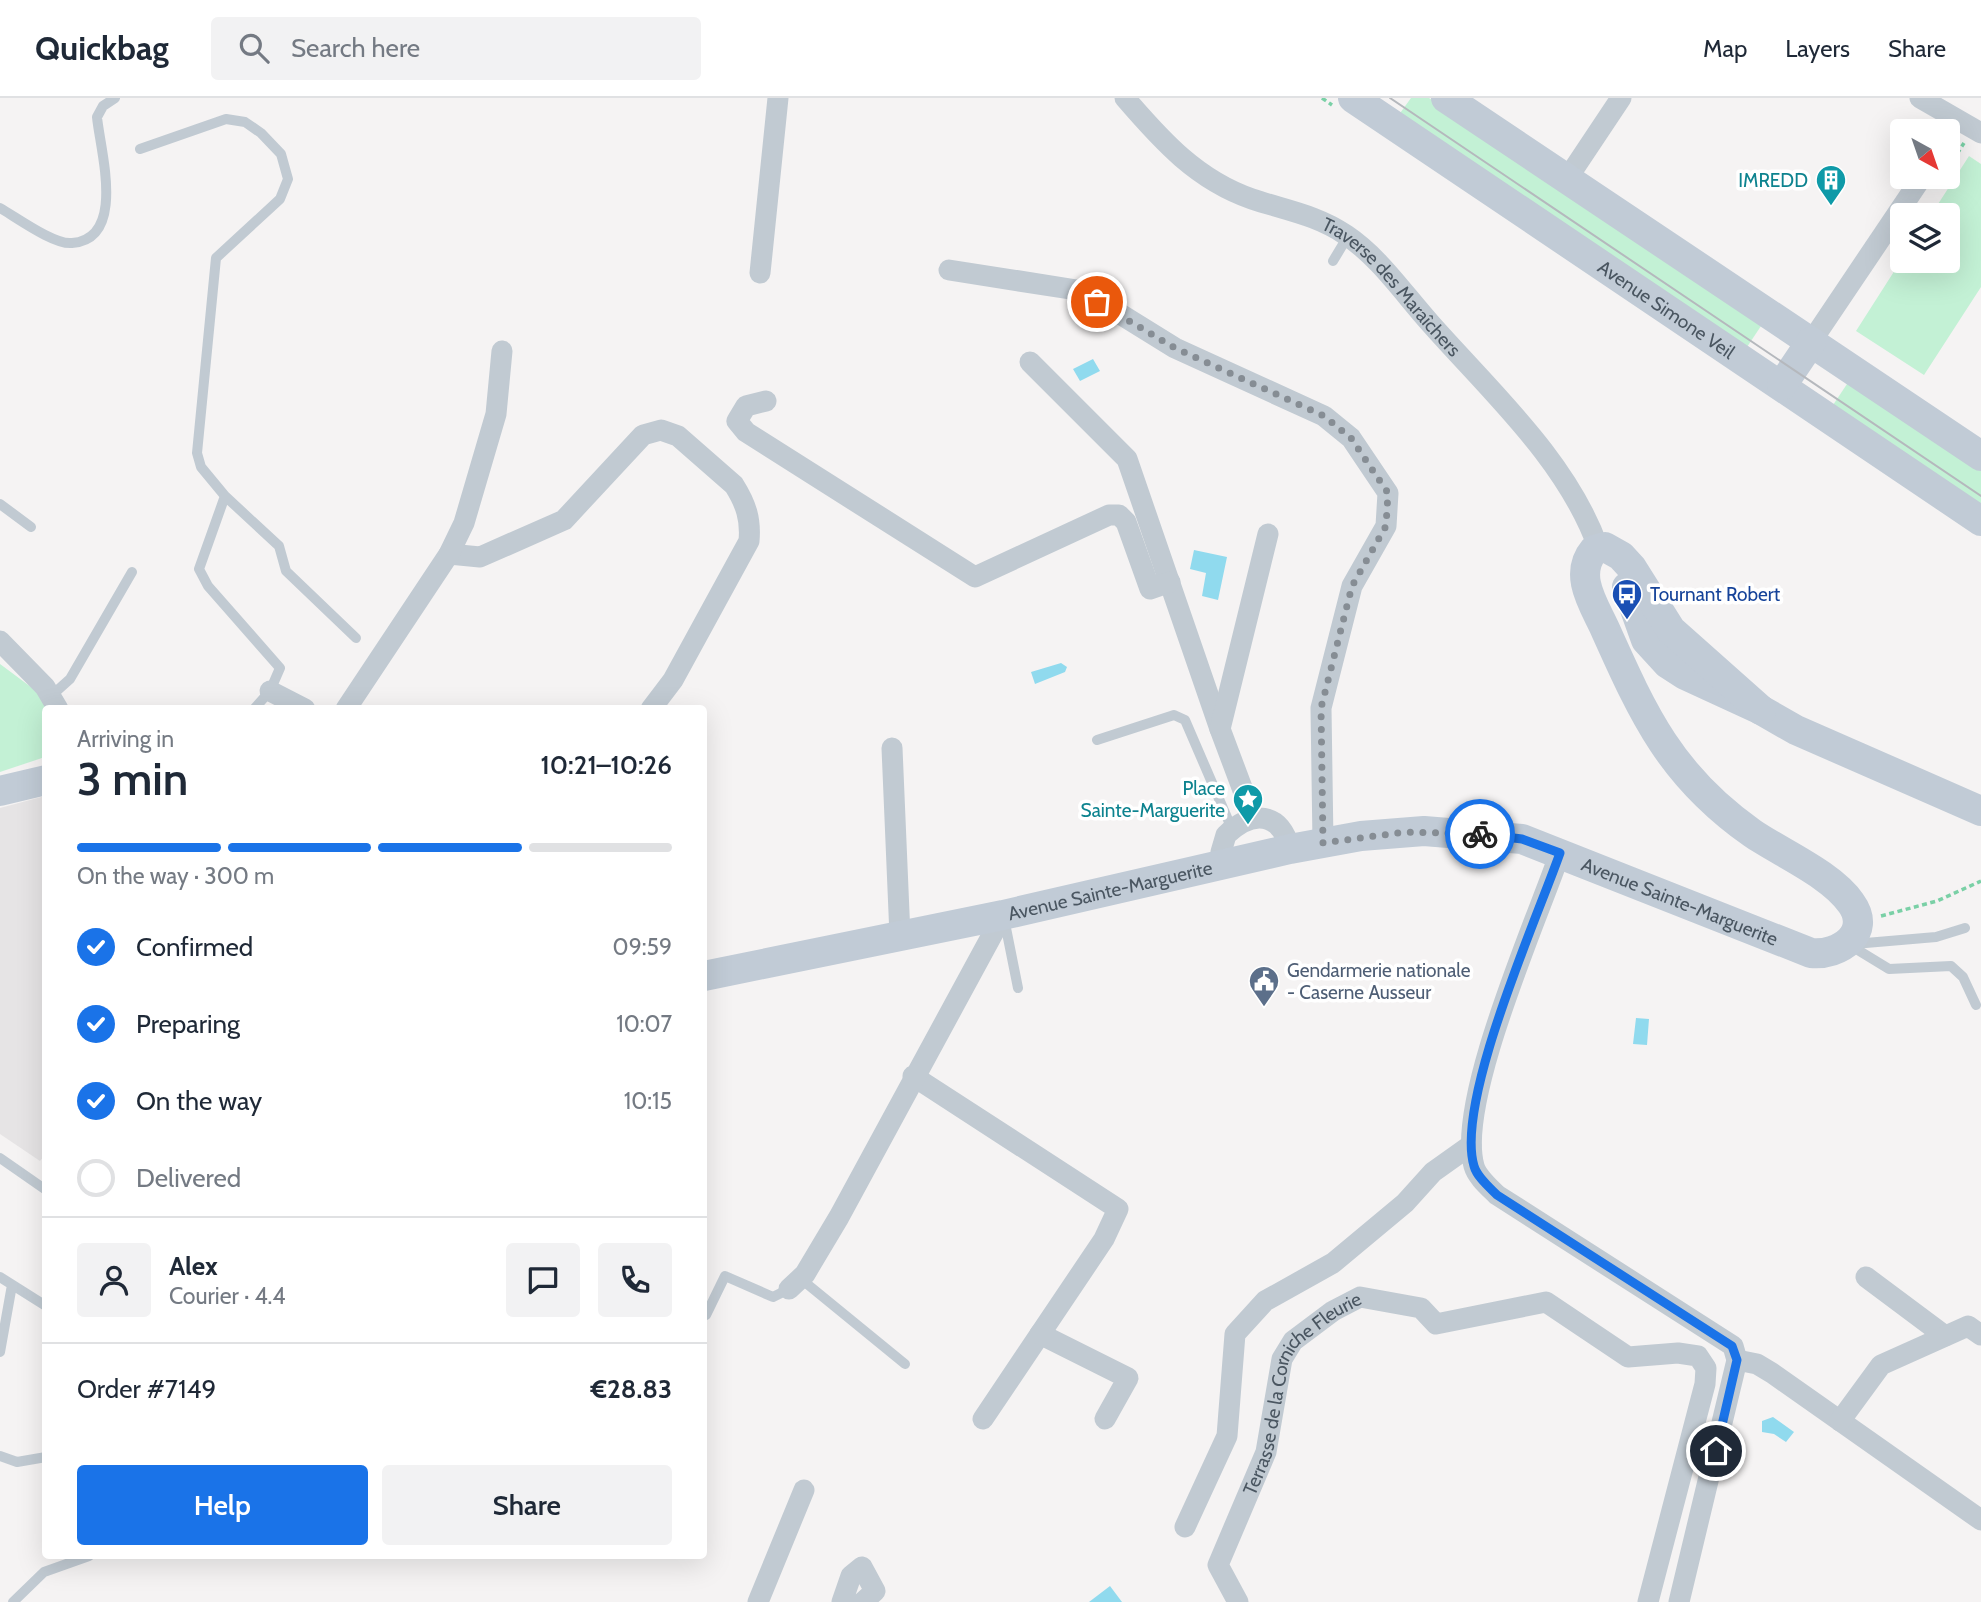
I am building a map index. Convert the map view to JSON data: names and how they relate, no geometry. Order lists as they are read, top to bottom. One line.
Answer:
{"streets":{"street":["Traverse des Maraîchers","Avenue Simone Veil","Avenue Sainte-Marguerite","Terrasse de la Corniche Fleurie"]},"places":{"building":["IMREDD"],"bus stop":["Tournant Robert"],"place":["Place Sainte-Marguerite"],"public building":["Gendarmerie nationale - Caserne Ausseur"]},"north":"bottom right","page":{"header":"Quickbag","search":"Search here","nav":["Map","Layers","Share"],"heading":["3 min","Arriving in","10:21–10:26"],"panel":["Alex","Courier · 4.4","Order #7149","€28.83"],"bar":"On the way · 300 m","list":[["Confirmed","09:59"],["Preparing","10:07"],["On the way","10:15"],"Delivered"],"buttons":["Help","Share"]}}
